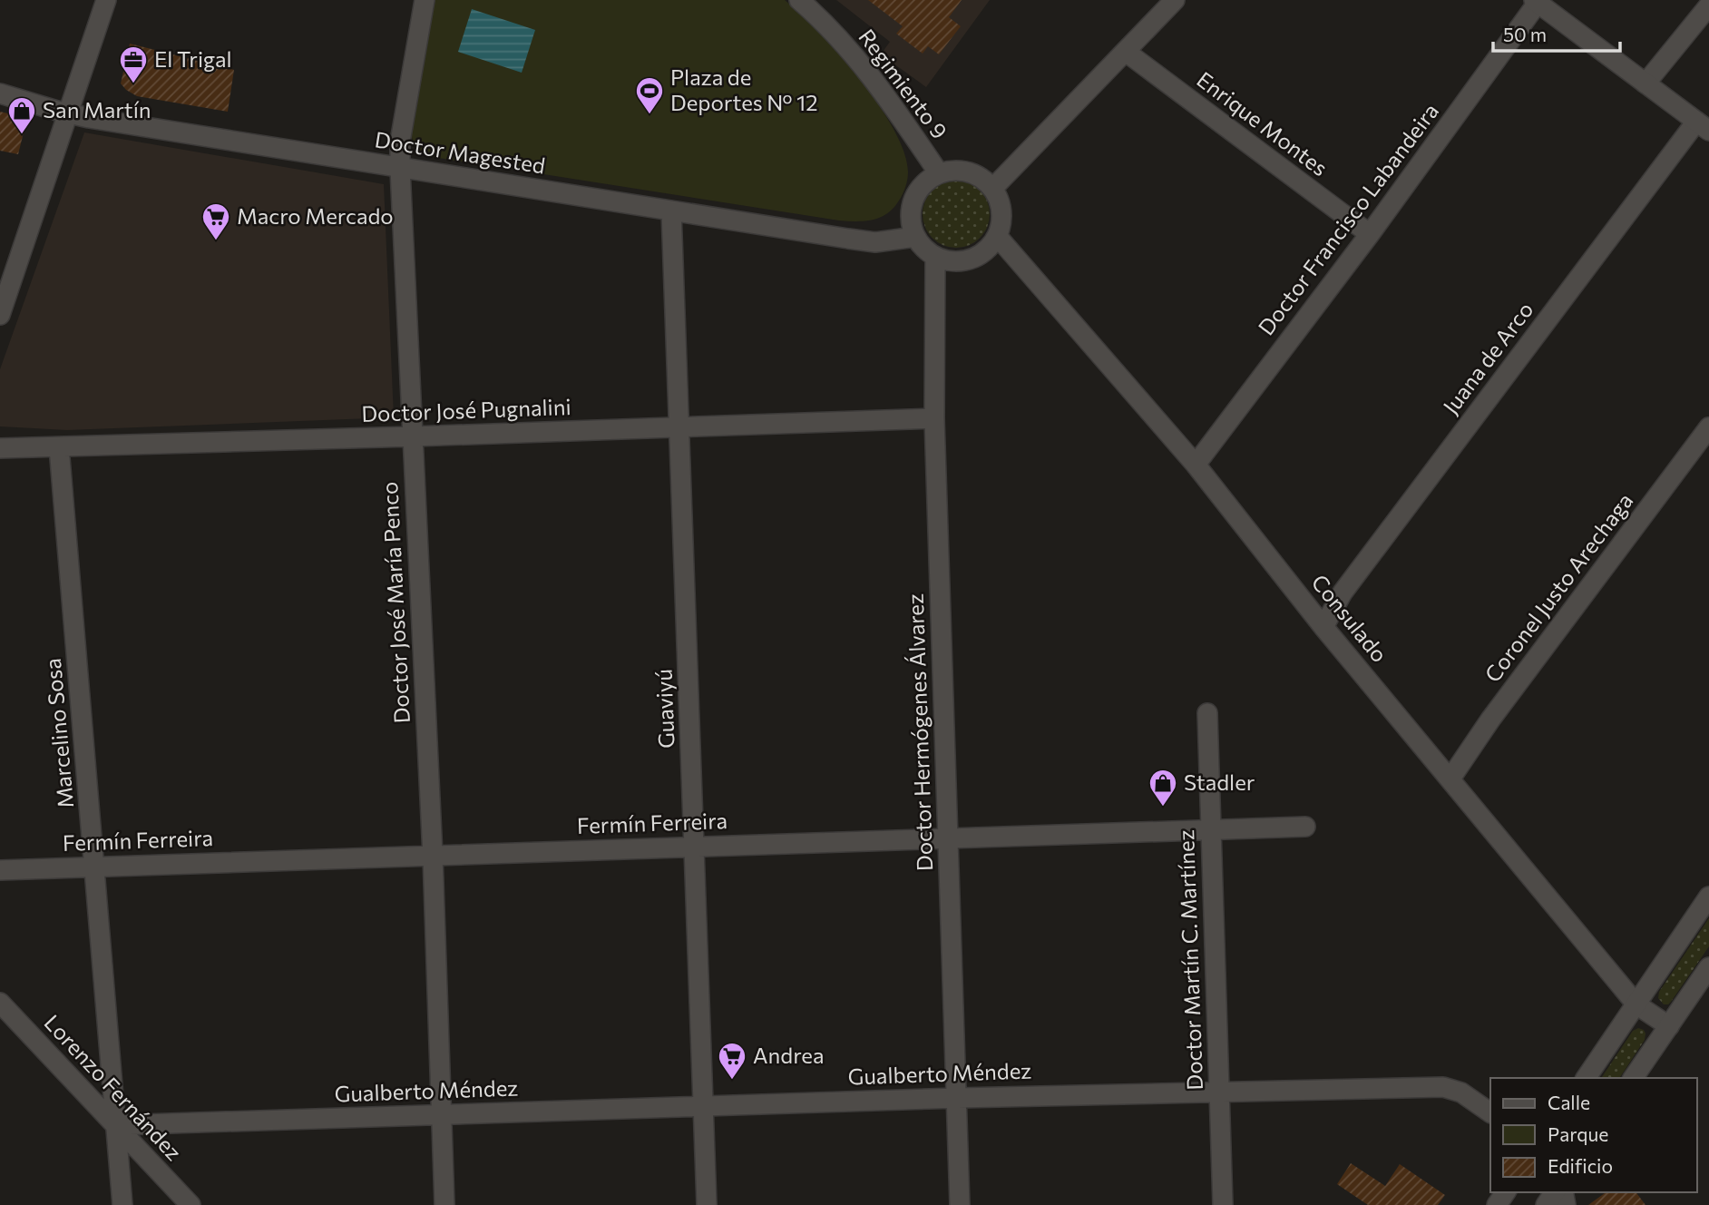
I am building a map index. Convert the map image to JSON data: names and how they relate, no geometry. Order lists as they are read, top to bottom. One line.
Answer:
{"streets":{"street":["Regimiento 9","Enrique Montes","Doctor Magested","Doctor Francisco Labandeira","Juana de Arco","Doctor José Pugnalini","Coronel Justo Arechaga","Doctor José María Penco","Consulado","Guaviyú","Doctor Hermógenes Álvarez","Marcelino Sosa","Fermín Ferreira","Doctor Martín C. Martínez","Gualberto Méndez","Lorenzo Fernández"]},"crossings":[["Regimiento 9","Doctor Magested"],["Regimiento 9","Consulado"],["Regimiento 9","Doctor Hermógenes Álvarez"],["Enrique Montes","Doctor Francisco Labandeira"],["Doctor Magested","Doctor José María Penco"],["Doctor Magested","Consulado"],["Doctor Magested","Guaviyú"],["Doctor Magested","Doctor Hermógenes Álvarez"],["Doctor Francisco Labandeira","Consulado"],["Juana de Arco","Consulado"],["Doctor José Pugnalini","Doctor José María Penco"],["Doctor José Pugnalini","Guaviyú"],["Doctor José Pugnalini","Doctor Hermógenes Álvarez"],["Doctor José Pugnalini","Marcelino Sosa"],["Coronel Justo Arechaga","Consulado"],["Doctor José María Penco","Fermín Ferreira"],["Doctor José María Penco","Gualberto Méndez"],["Consulado","Doctor Hermógenes Álvarez"],["Guaviyú","Fermín Ferreira"],["Guaviyú","Gualberto Méndez"],["Doctor Hermógenes Álvarez","Fermín Ferreira"],["Doctor Hermógenes Álvarez","Gualberto Méndez"],["Marcelino Sosa","Fermín Ferreira"],["Marcelino Sosa","Gualberto Méndez"],["Marcelino Sosa","Lorenzo Fernández"],["Fermín Ferreira","Doctor Martín C. Martínez"],["Doctor Martín C. Martínez","Gualberto Méndez"],["Gualberto Méndez","Lorenzo Fernández"]],"places":{"office":["El Trigal"],"sports":["Plaza de Deportes Nº 12"],"shop":["San Martín","Stadler"],"supermarket":["Macro Mercado","Andrea"]},"legend":["Calle","Parque","Edificio"],"scale_bar":"50 m"}
